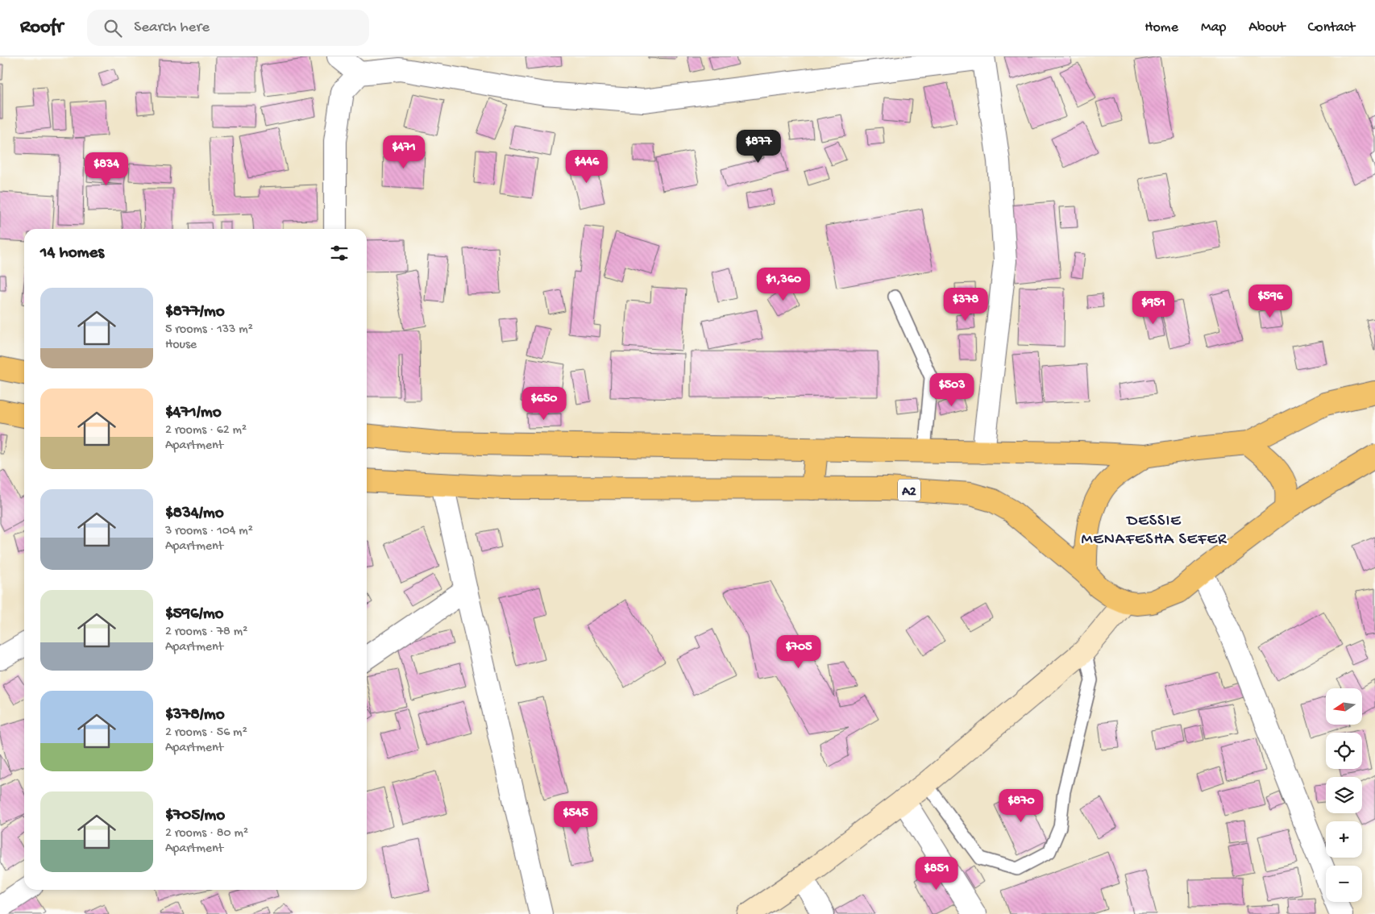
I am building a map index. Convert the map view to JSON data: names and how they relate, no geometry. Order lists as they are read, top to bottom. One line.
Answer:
{"streets":{"highway":["A2"]},"districts":["DESSIE MENAFESHA SEFER"],"north":"left","page":{"header":"Roofr","search":"Search here","nav":["Home","Map","About","Contact"],"price":["$877","$471","$446","$834","$1,360","$596","$378","$951","$503","$650","$705","$870","$545","$851"],"heading":"14 homes","list":[{"name":"$877/mo","note":"5 rooms · 133 m² · House"},{"name":"$471/mo","note":"2 rooms · 62 m² · Apartment"},{"name":"$834/mo","note":"3 rooms · 104 m² · Apartment"},{"name":"$596/mo","note":"2 rooms · 78 m² · Apartment"},{"name":"$378/mo","note":"2 rooms · 56 m² · Apartment"},{"name":"$705/mo","note":"2 rooms · 80 m² · Apartment"}],"map_buttons":["+","−"]}}
